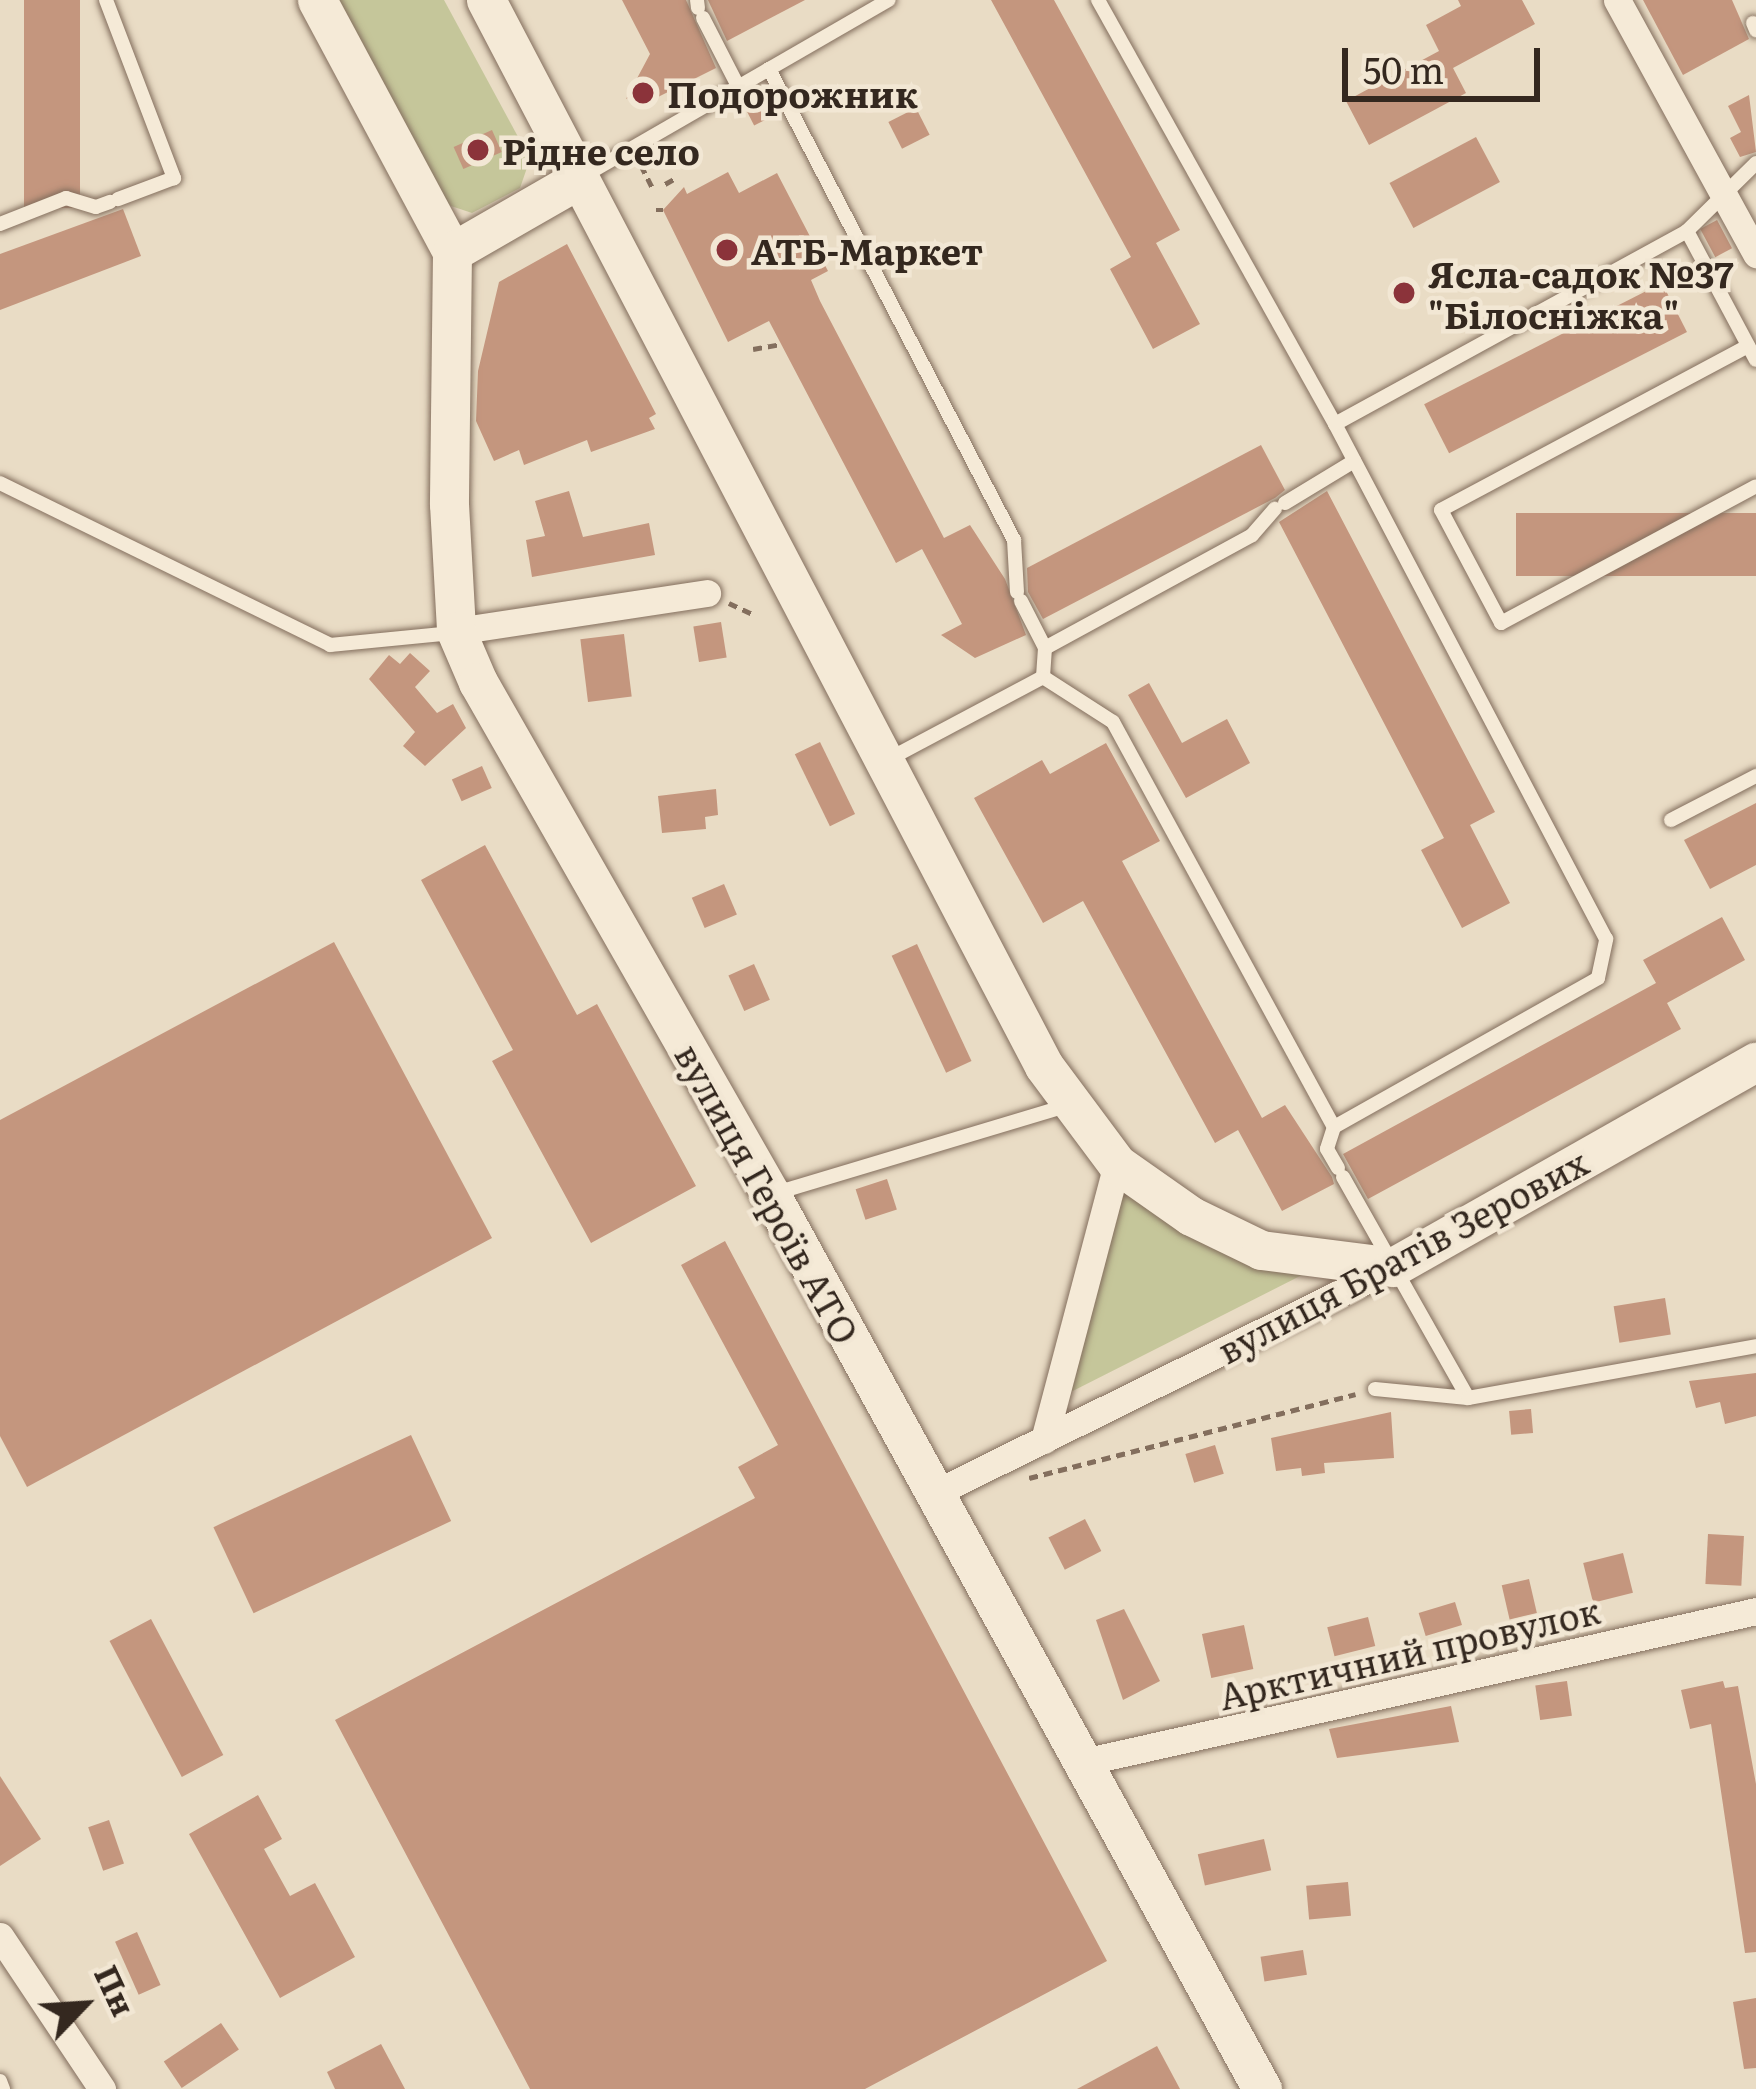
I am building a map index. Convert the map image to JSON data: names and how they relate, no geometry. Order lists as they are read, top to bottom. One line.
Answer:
{"streets":{"main road":["вулиця Героїв АТО","вулиця Братів Зерових"],"street":["Арктичний провулок"]},"crossings":[["вулиця Героїв АТО","вулиця Братів Зерових"],["вулиця Героїв АТО","Арктичний провулок"]],"places":["Подорожник","Рідне село","АТБ-Маркет","Ясла-садок №37 \"Білосніжка\""],"scale_bar":"50 m","north":"top right"}
